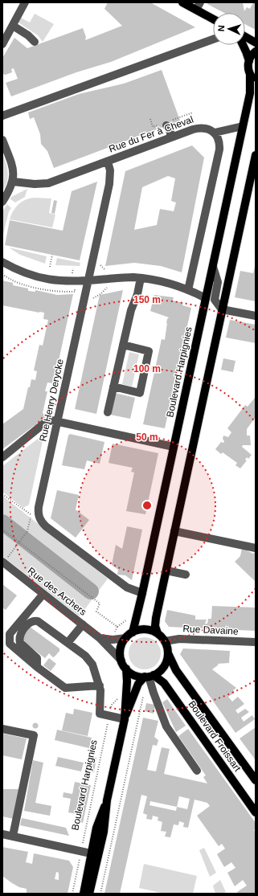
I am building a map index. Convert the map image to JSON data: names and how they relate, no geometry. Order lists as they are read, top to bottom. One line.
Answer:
{"streets":{"main road":["Boulevard Harpignies","Boulevard Froissart"],"street":["Rue du Fer à Cheval","Rue Henry Derycke","Rue des Archers","Rue Davaine"]},"crossings":[["Rue du Fer à Cheval","Rue Henry Derycke"],["Boulevard Harpignies","Rue Henry Derycke"],["Boulevard Harpignies","Rue des Archers"],["Boulevard Harpignies","Rue Davaine"],["Boulevard Harpignies","Boulevard Froissart"],["Rue des Archers","Rue Davaine"],["Rue des Archers","Boulevard Froissart"],["Rue Davaine","Boulevard Froissart"]],"north":"left","rings":["150 m","100 m","50 m"]}
